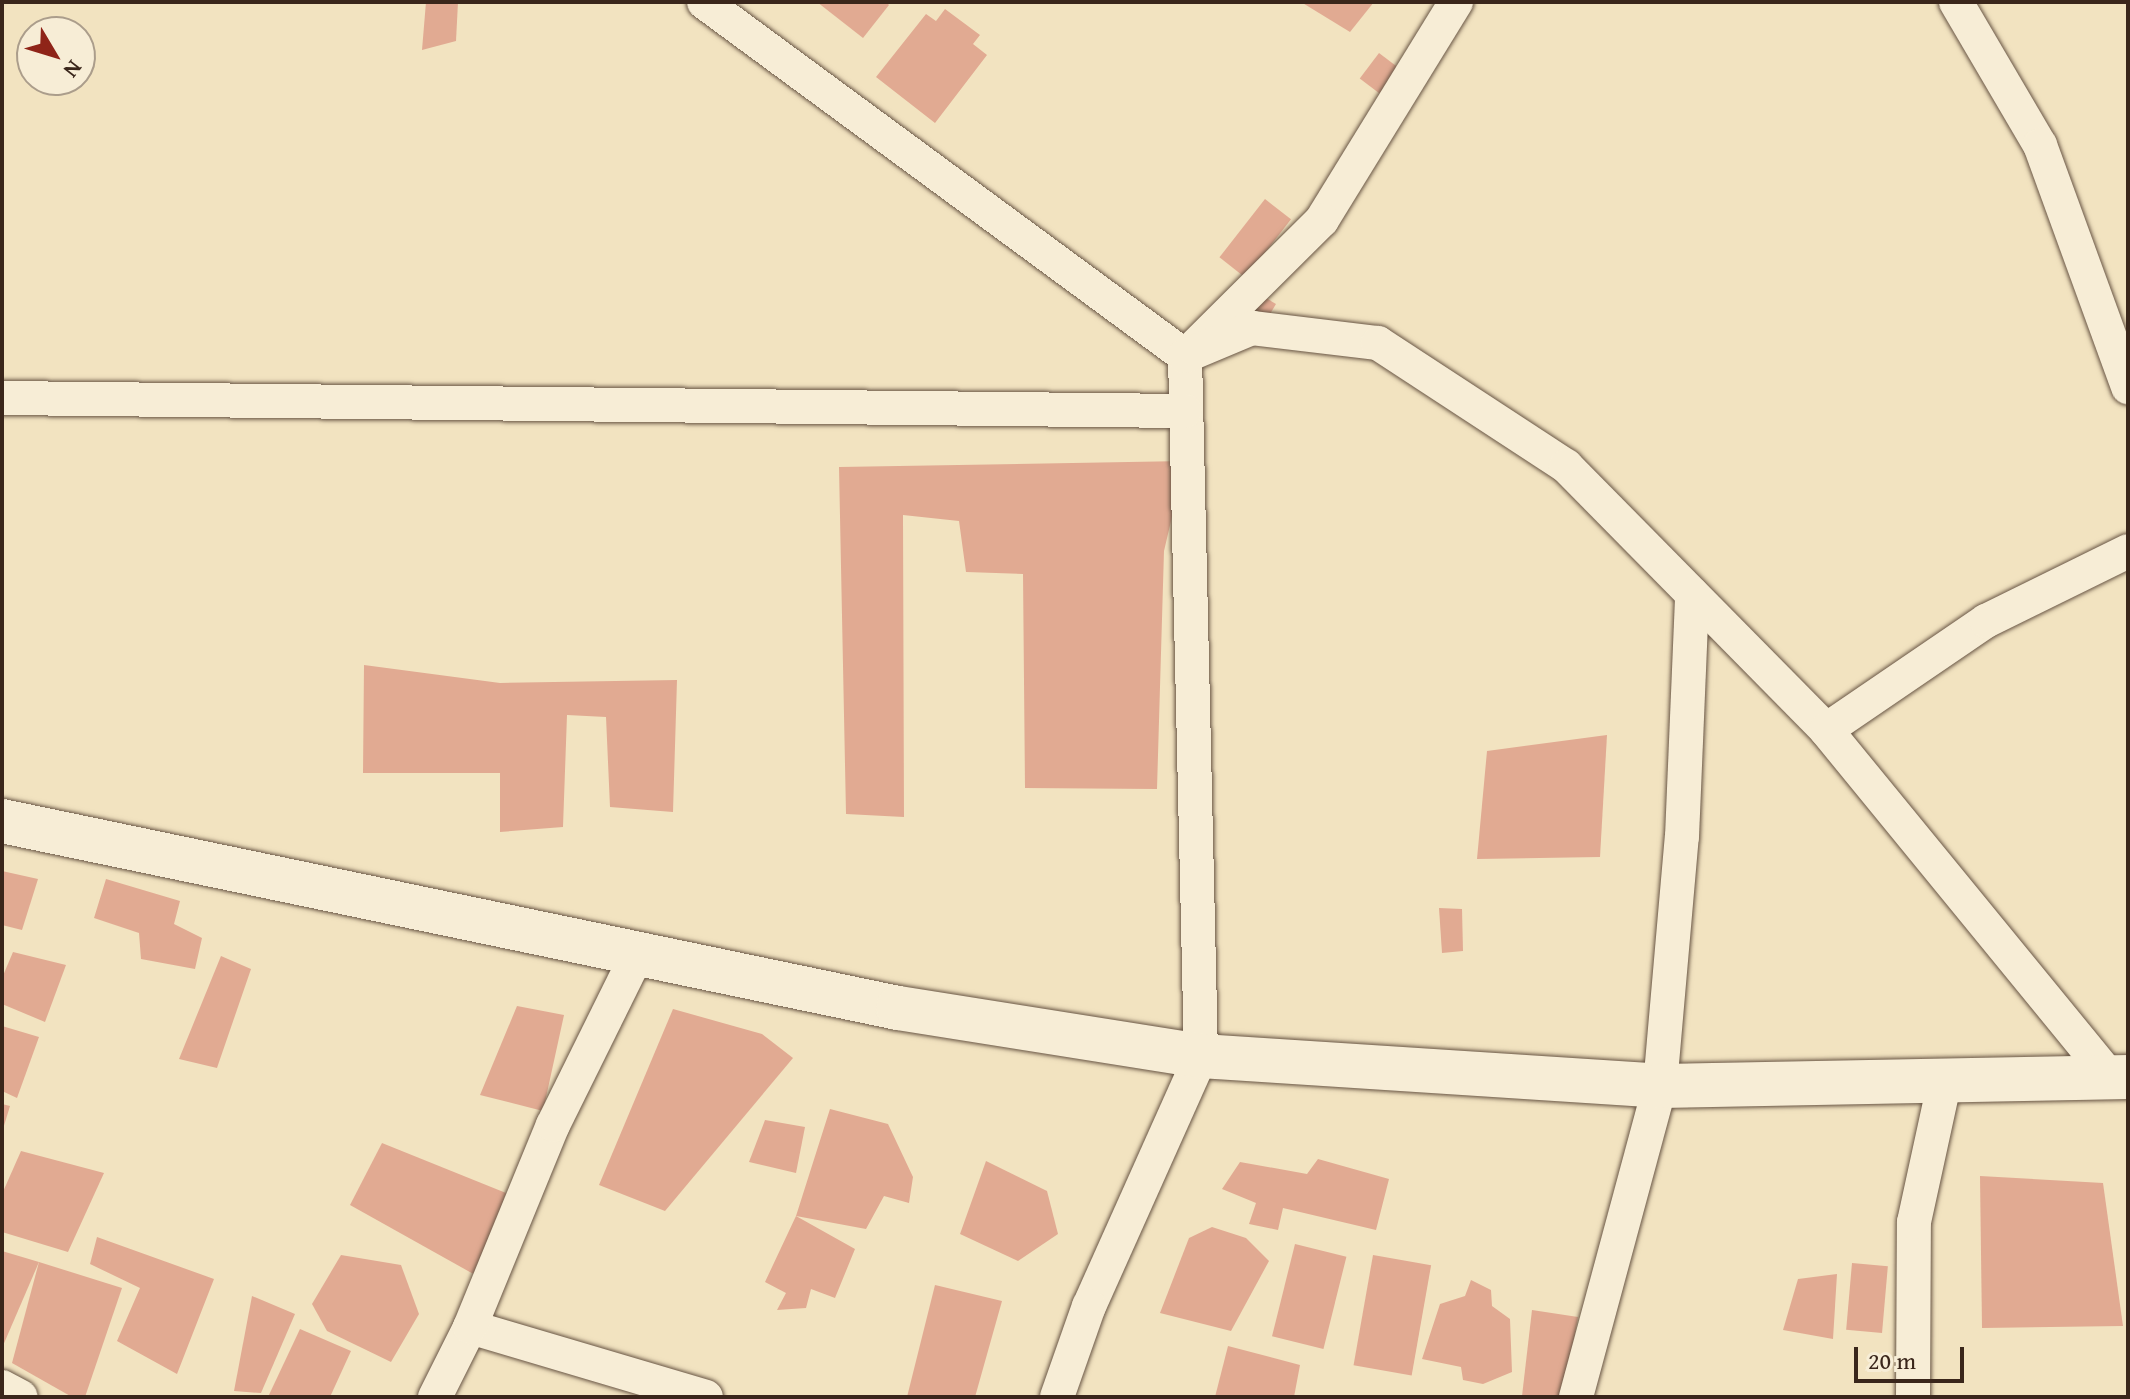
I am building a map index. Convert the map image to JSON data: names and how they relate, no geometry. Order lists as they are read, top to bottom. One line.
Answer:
{"scale_bar":"20 m","north":"bottom right"}
